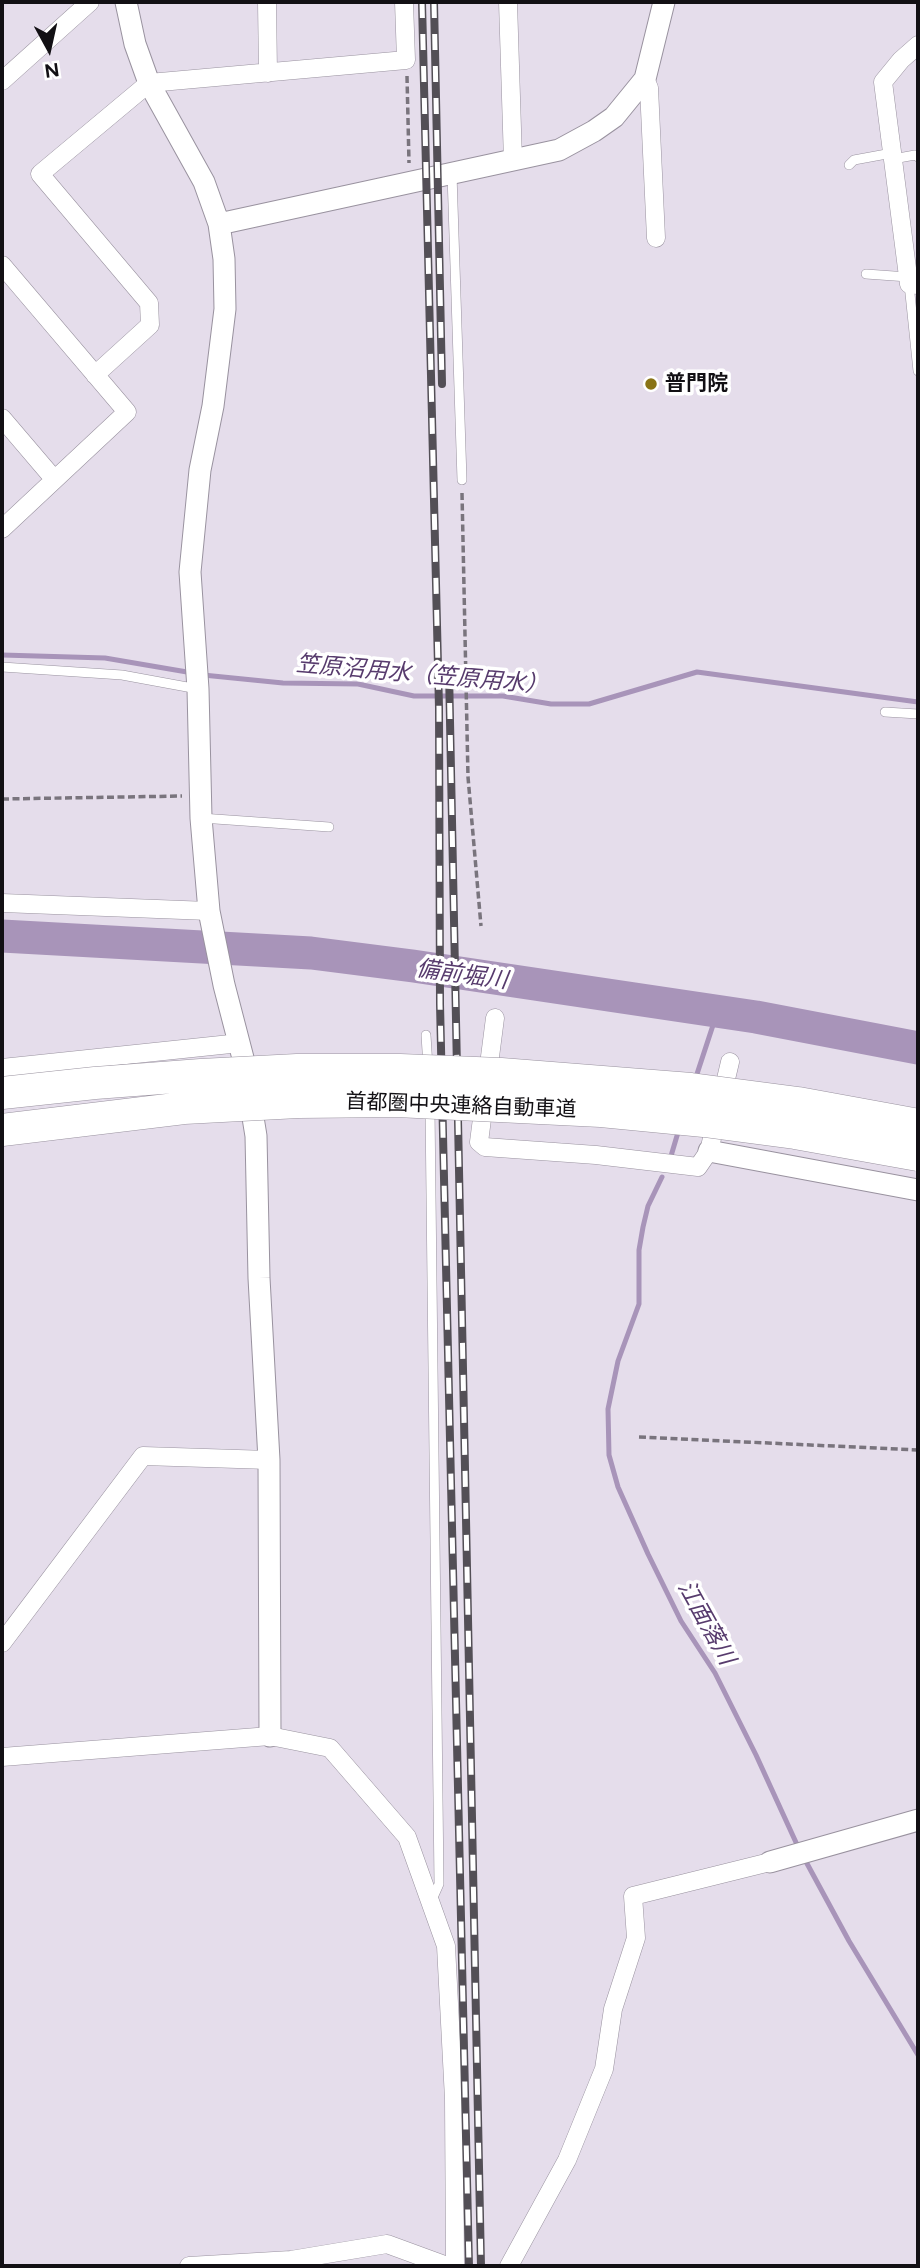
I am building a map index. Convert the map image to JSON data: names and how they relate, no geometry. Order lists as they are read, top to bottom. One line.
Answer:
{"streets":{"highway":["首都圏中央連絡自動車道"]},"water":["笠原沼用水（笠原用水）","備前堀川","江面落川"],"places":["普門院"],"north":"bottom"}
